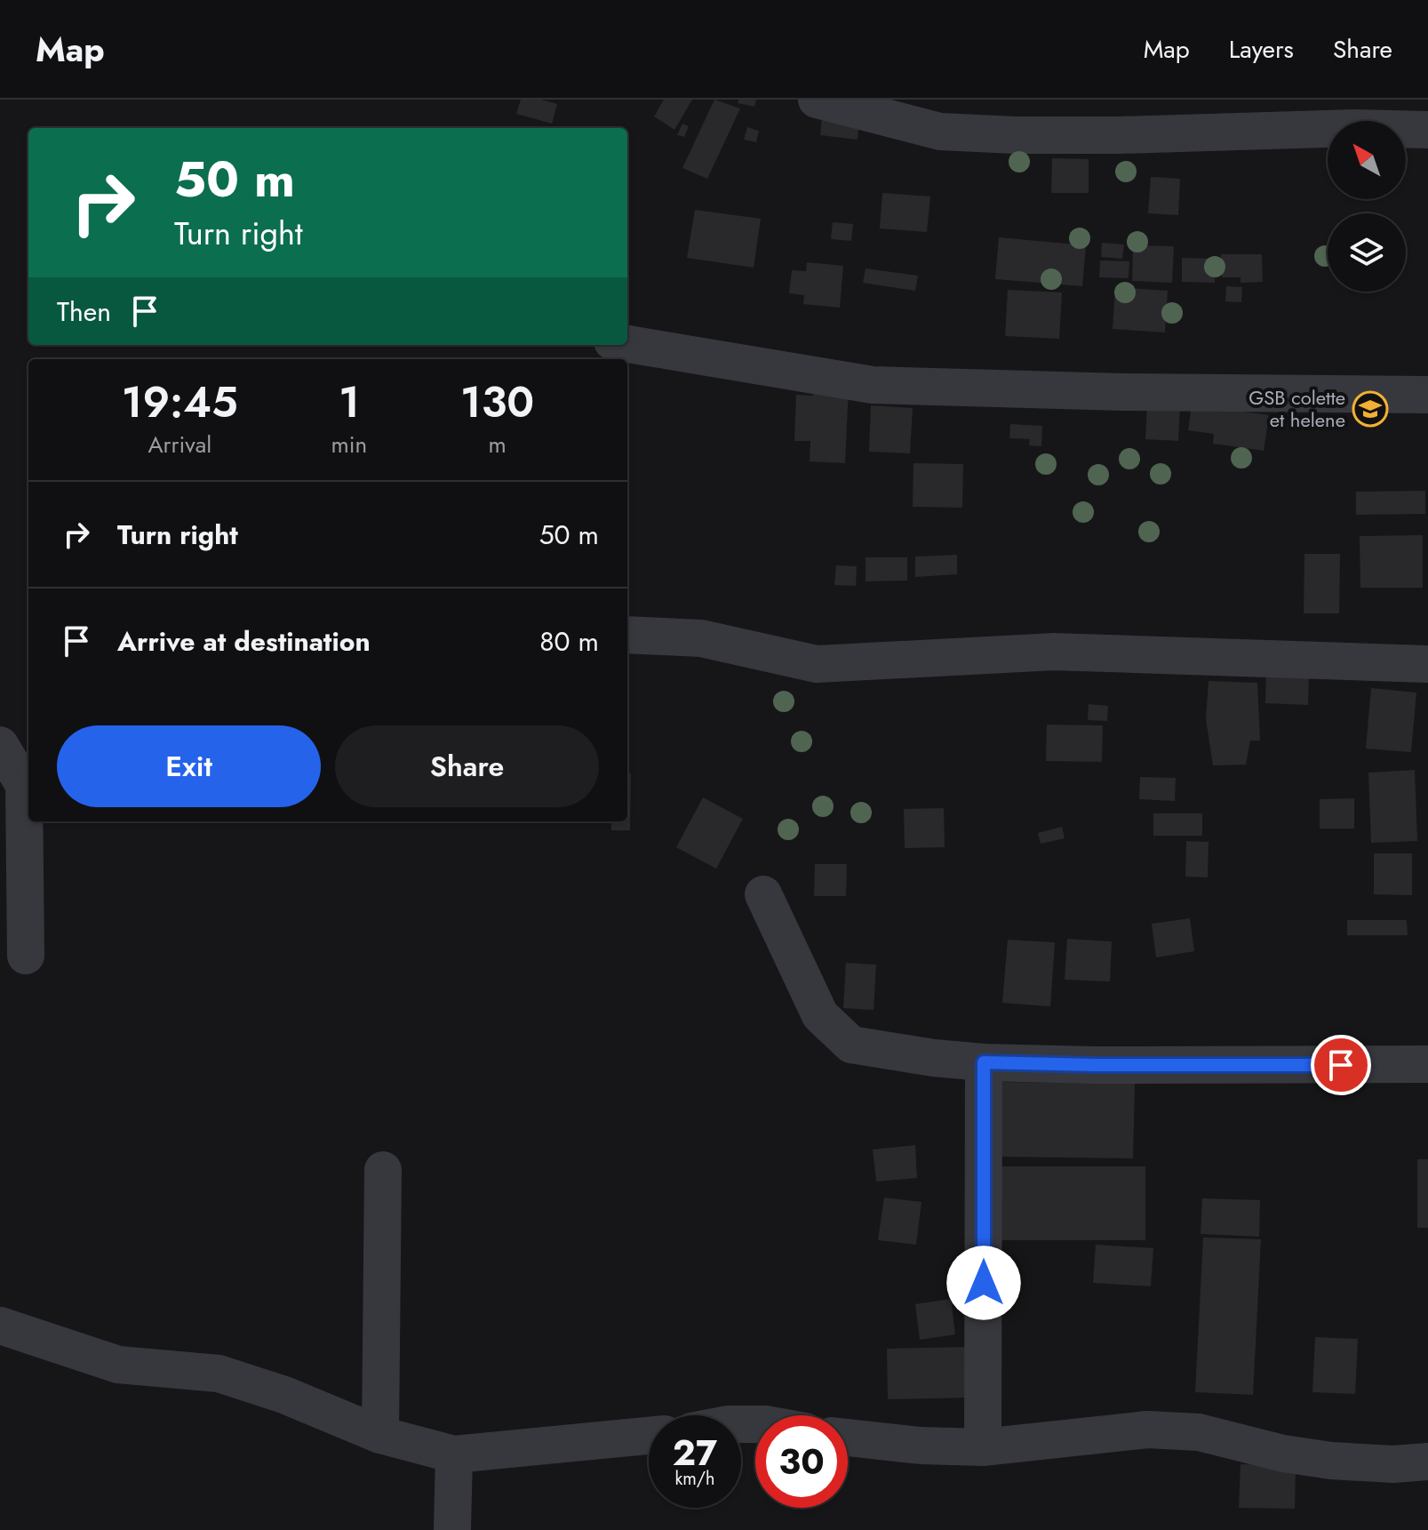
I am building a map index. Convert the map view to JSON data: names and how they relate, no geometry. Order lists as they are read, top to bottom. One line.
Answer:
{"places":{"school or university":["GSB colette et helene"]},"north":"top left","page":{"header":"Map","nav":["Map","Layers","Share"],"turn":["50 m","Turn right"],"then":"Then","eta":["19:45","Arrival","1","min","130","m"],"list":[{"name":"Turn right","value":"50 m"},{"name":"Arrive at destination","value":"80 m"}],"buttons":["Exit","Share"],"speed":"27 km/h","limit":"30"}}
